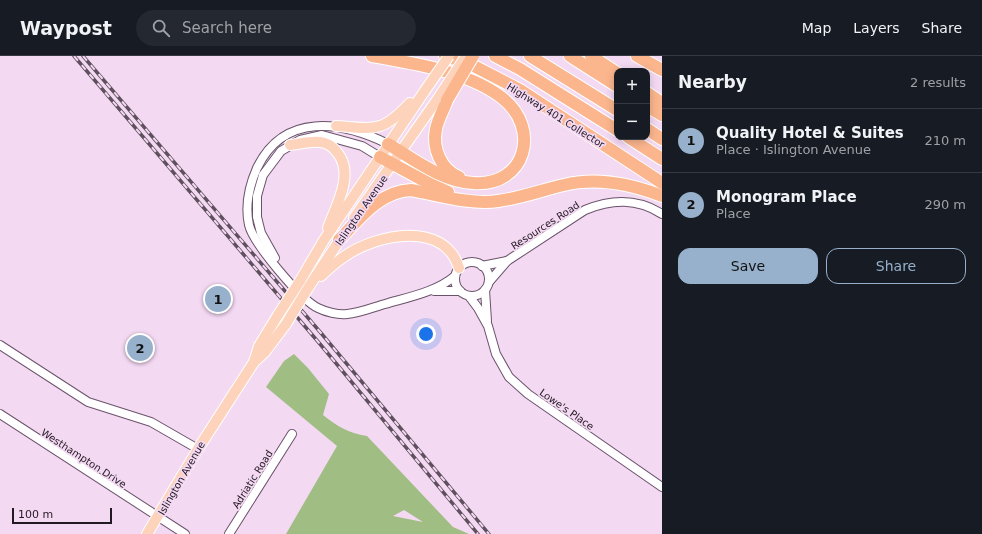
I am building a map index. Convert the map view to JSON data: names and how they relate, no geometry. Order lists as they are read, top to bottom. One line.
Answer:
{"streets":{"highway":["Highway 401 Collector"],"main road":["Islington Avenue"],"street":["Resources Road","Lowe's Place","Westhampton Drive","Adriatic Road"]},"crossings":[["Islington Avenue","Westhampton Drive"],["Resources Road","Lowe's Place"]],"scale_bar":"100 m","page":{"header":"Waypost","search":"Search here","nav":["Map","Layers","Share"],"heading":["Nearby","2 results"],"map_buttons":["+","−"],"list":[{"mark":"1","name":"Quality Hotel & Suites","note":"Place · Islington Avenue","value":"210 m"},{"mark":"2","name":"Monogram Place","note":"Place","value":"290 m"}],"buttons":["Save","Share"],"pins":["1","2"],"scale":"100 m"}}
